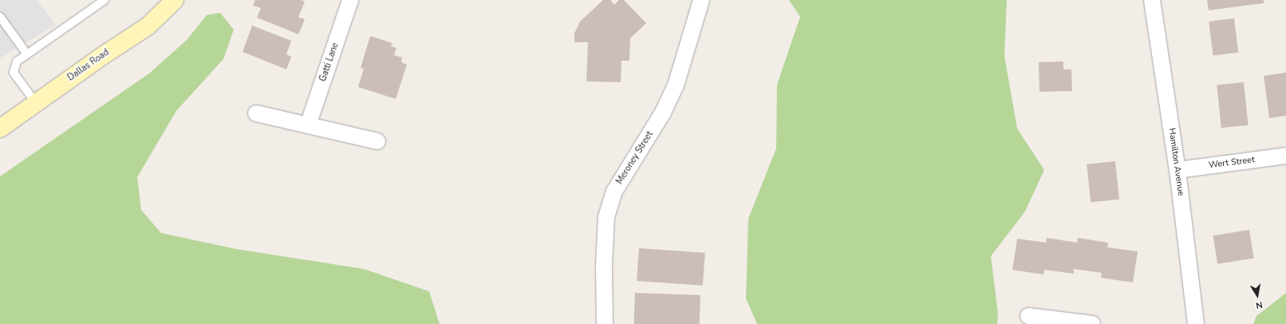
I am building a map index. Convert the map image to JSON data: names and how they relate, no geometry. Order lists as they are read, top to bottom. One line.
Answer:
{"streets":{"street":["Gatti Lane","Dallas Road","Meroney Street","Hamilton Avenue","Wert Street"]},"crossings":[["Hamilton Avenue","Wert Street"]],"north":"bottom"}
